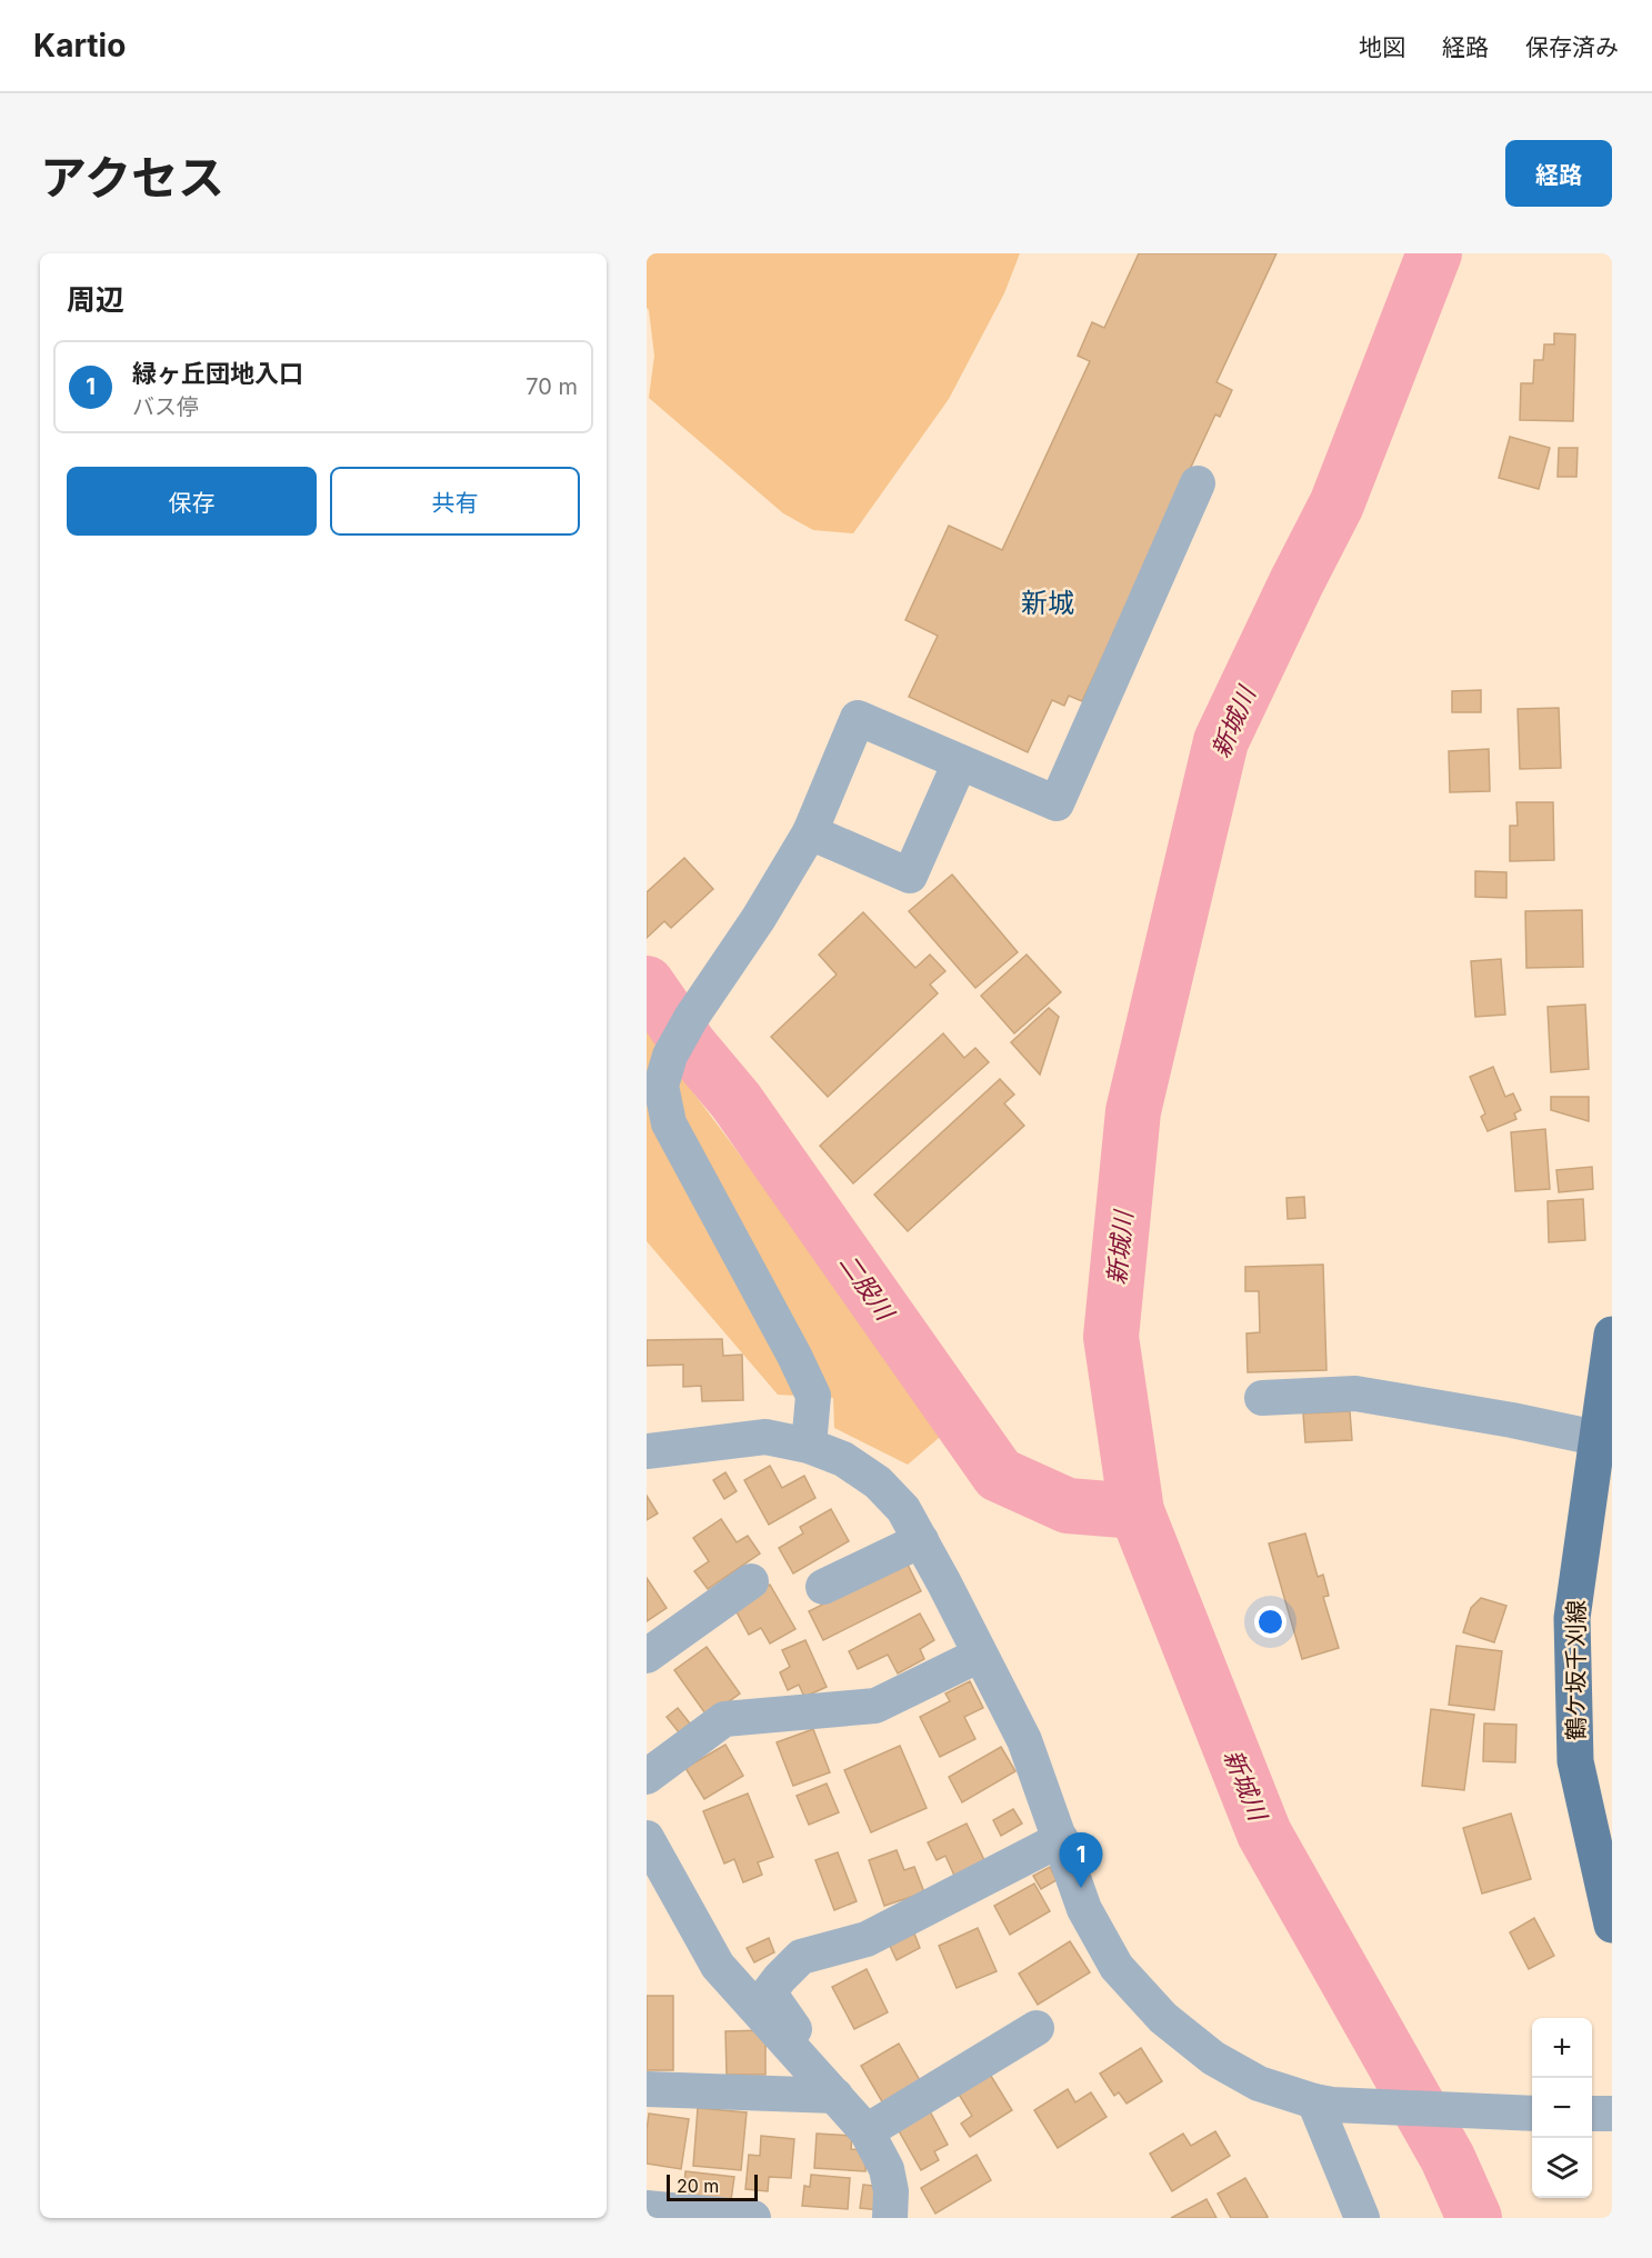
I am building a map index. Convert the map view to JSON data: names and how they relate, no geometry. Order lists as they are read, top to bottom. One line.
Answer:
{"streets":{"main road":["鶴ケ坂千刈線"]},"districts":["新城"],"water":["新城川","二股川"],"scale_bar":"20 m","page":{"header":"Kartio","nav":["地図","経路","保存済み"],"title":"アクセス","buttons":["経路",["保存","共有"]],"heading":"周辺","list":[{"mark":"1","name":"緑ヶ丘団地入口","note":"バス停","value":"70 m"}],"pins":"1","map_buttons":["+","−"],"scale":"20 m"}}
